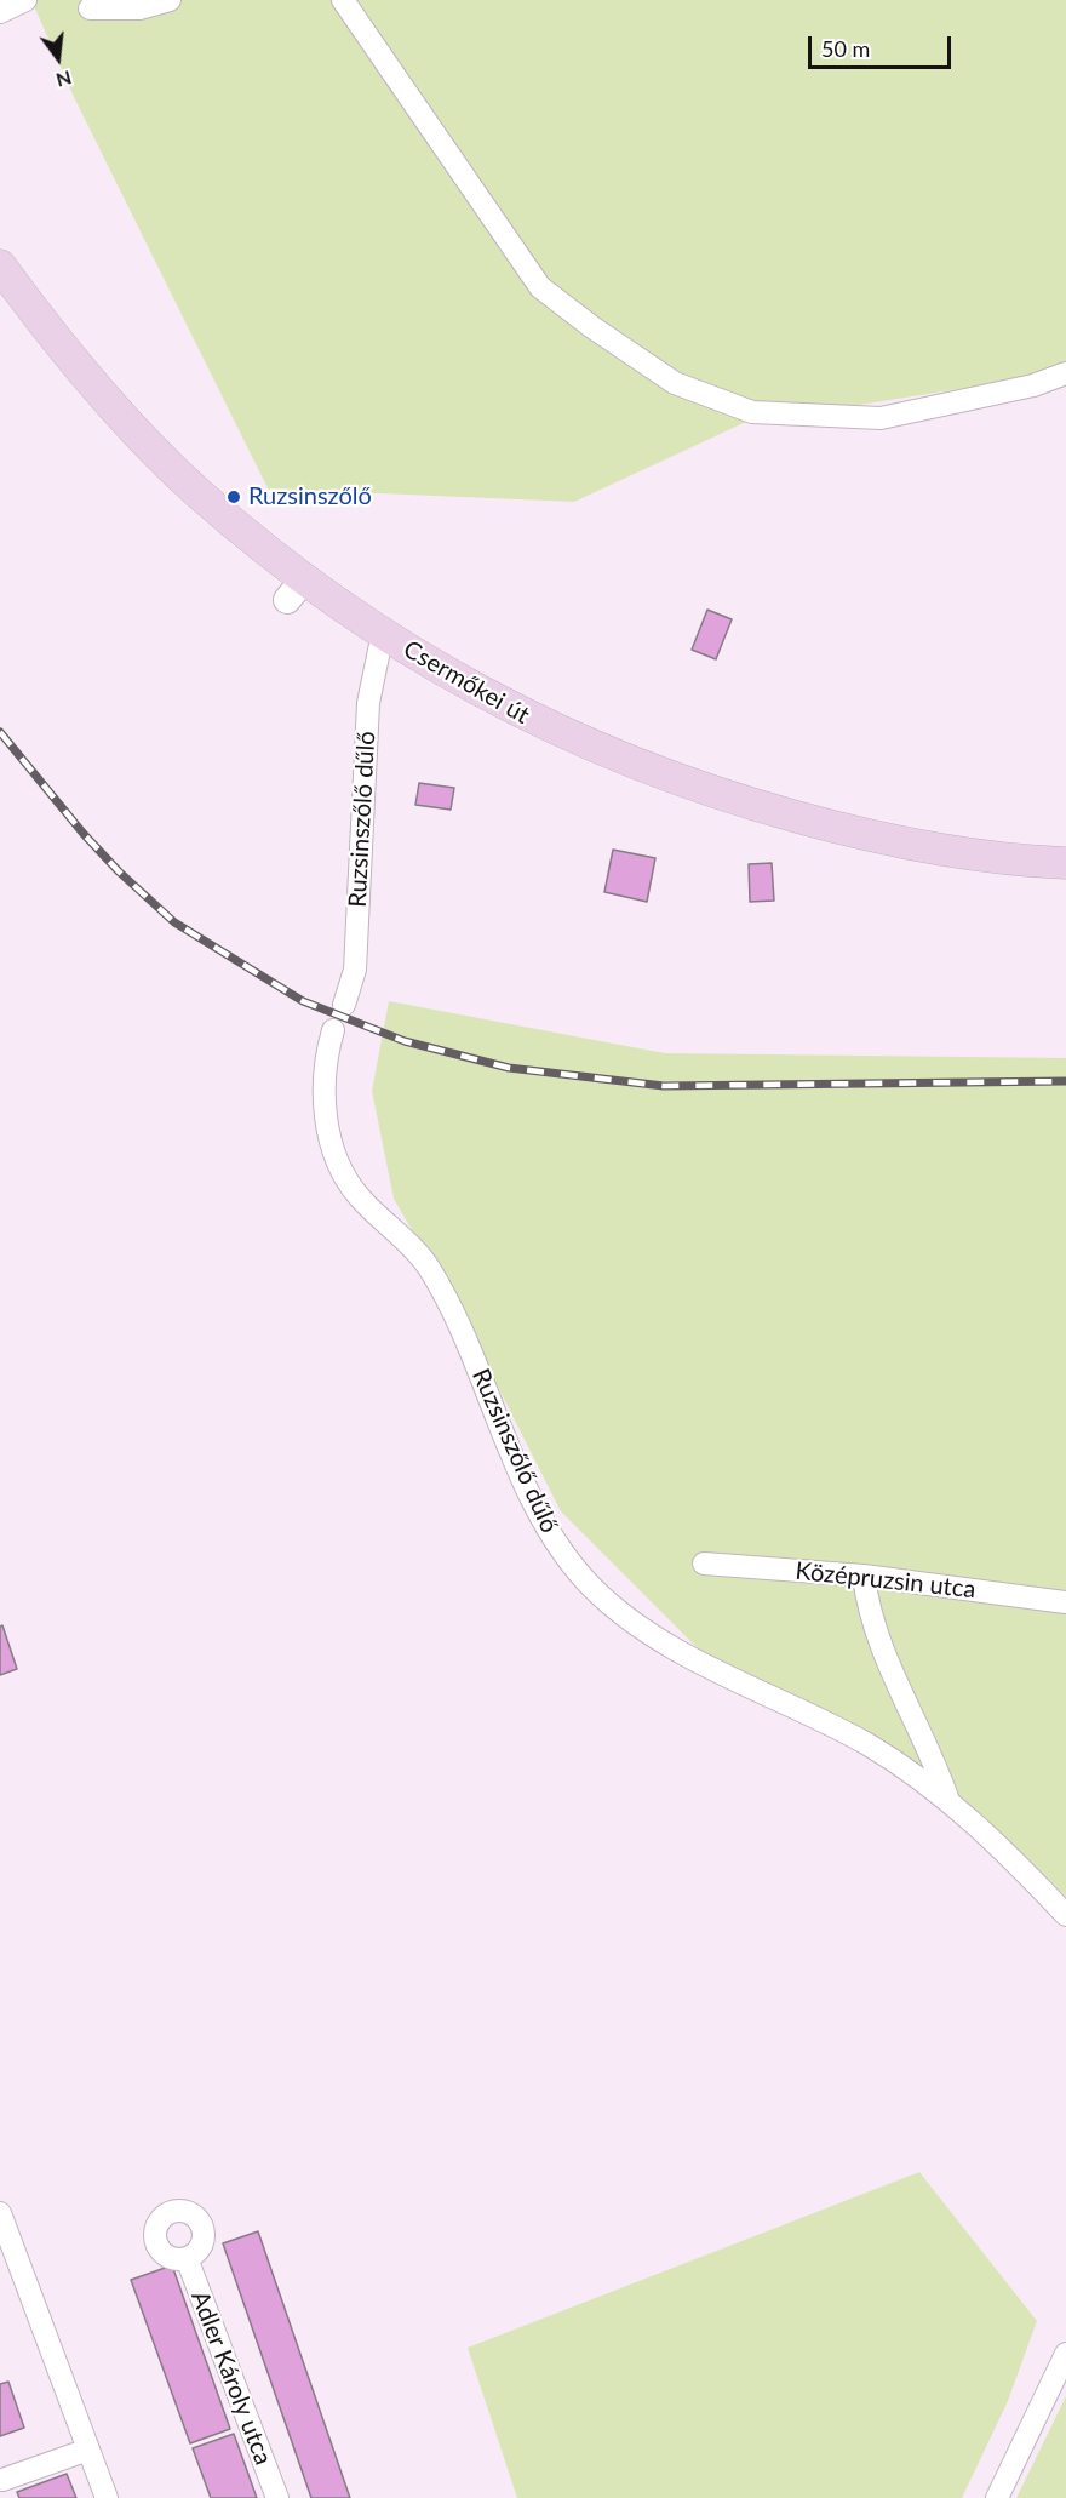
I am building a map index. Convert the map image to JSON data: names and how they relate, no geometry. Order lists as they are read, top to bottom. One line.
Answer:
{"streets":{"main road":["Csermőkei út"],"street":["Ruzsinszőlő dűlő","Középruzsin utca","Adler Károly utca"]},"crossings":[["Csermőkei út","Ruzsinszőlő dűlő"]],"places":["Ruzsinszőlő"],"scale_bar":"50 m","north":"bottom"}
